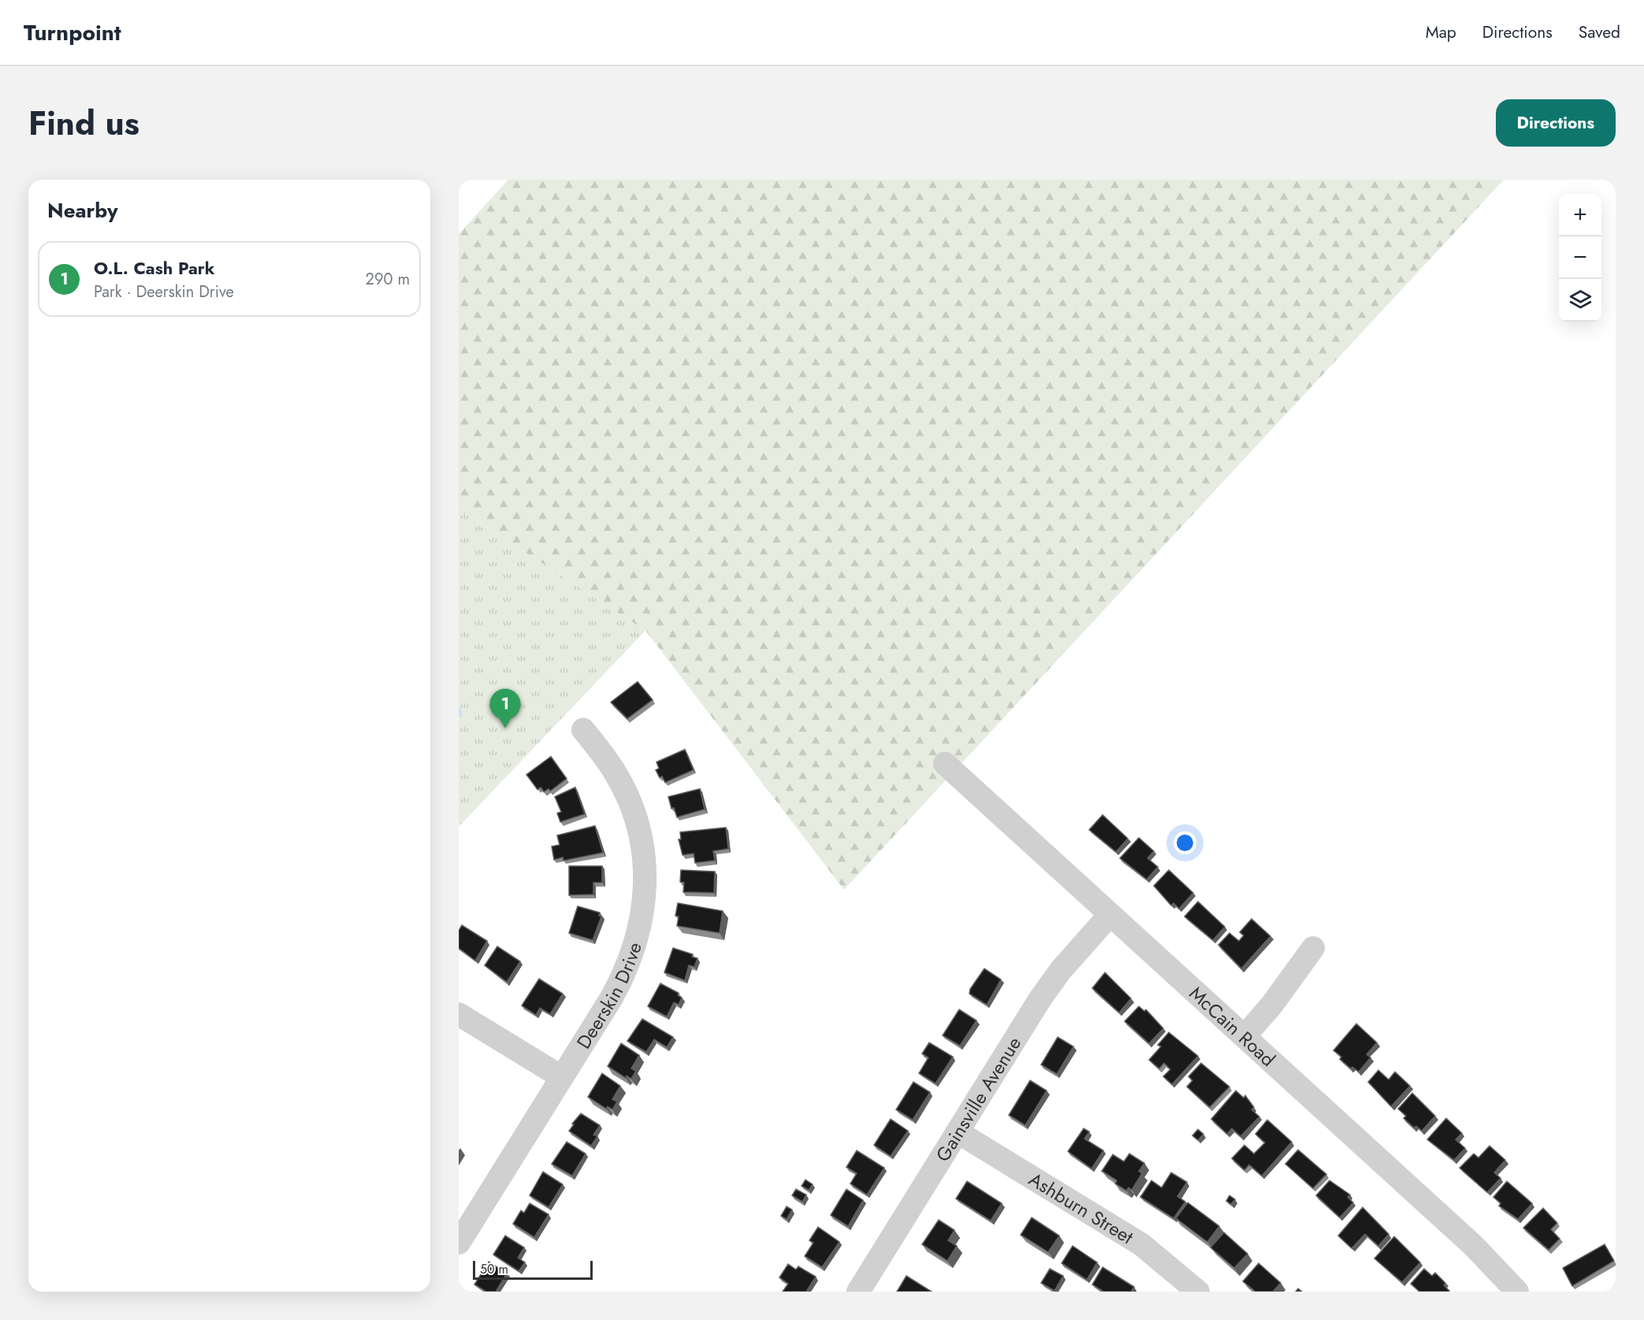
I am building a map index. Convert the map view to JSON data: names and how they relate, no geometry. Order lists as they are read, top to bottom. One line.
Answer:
{"streets":{"street":["Deerskin Drive","McCain Road","Gainsville Avenue","Ashburn Street"]},"crossings":[["McCain Road","Gainsville Avenue"],["Gainsville Avenue","Ashburn Street"]],"scale_bar":"50 m","page":{"header":"Turnpoint","nav":["Map","Directions","Saved"],"title":"Find us","buttons":"Directions","heading":"Nearby","map_buttons":["+","−"],"list":[{"mark":"1","name":"O.L. Cash Park","note":"Park · Deerskin Drive","value":"290 m"}],"pins":"1","scale":"50 m"}}
